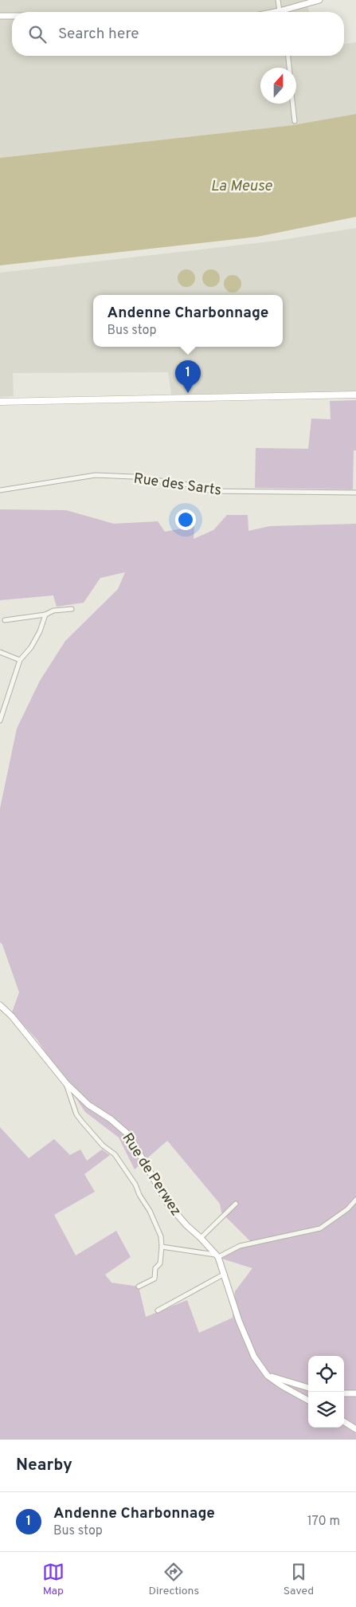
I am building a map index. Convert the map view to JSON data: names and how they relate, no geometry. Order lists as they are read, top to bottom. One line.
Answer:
{"streets":{"street":["Rue des Sarts","Rue de Perwez"]},"water":["La Meuse"],"north":"top","page":{"search":"Search here","popup":["Andenne Charbonnage","Bus stop"],"pins":"1","heading":"Nearby","list":[{"mark":"1","name":"Andenne Charbonnage","note":"Bus stop","value":"170 m"}],"nav":["Map","Directions","Saved"]}}
